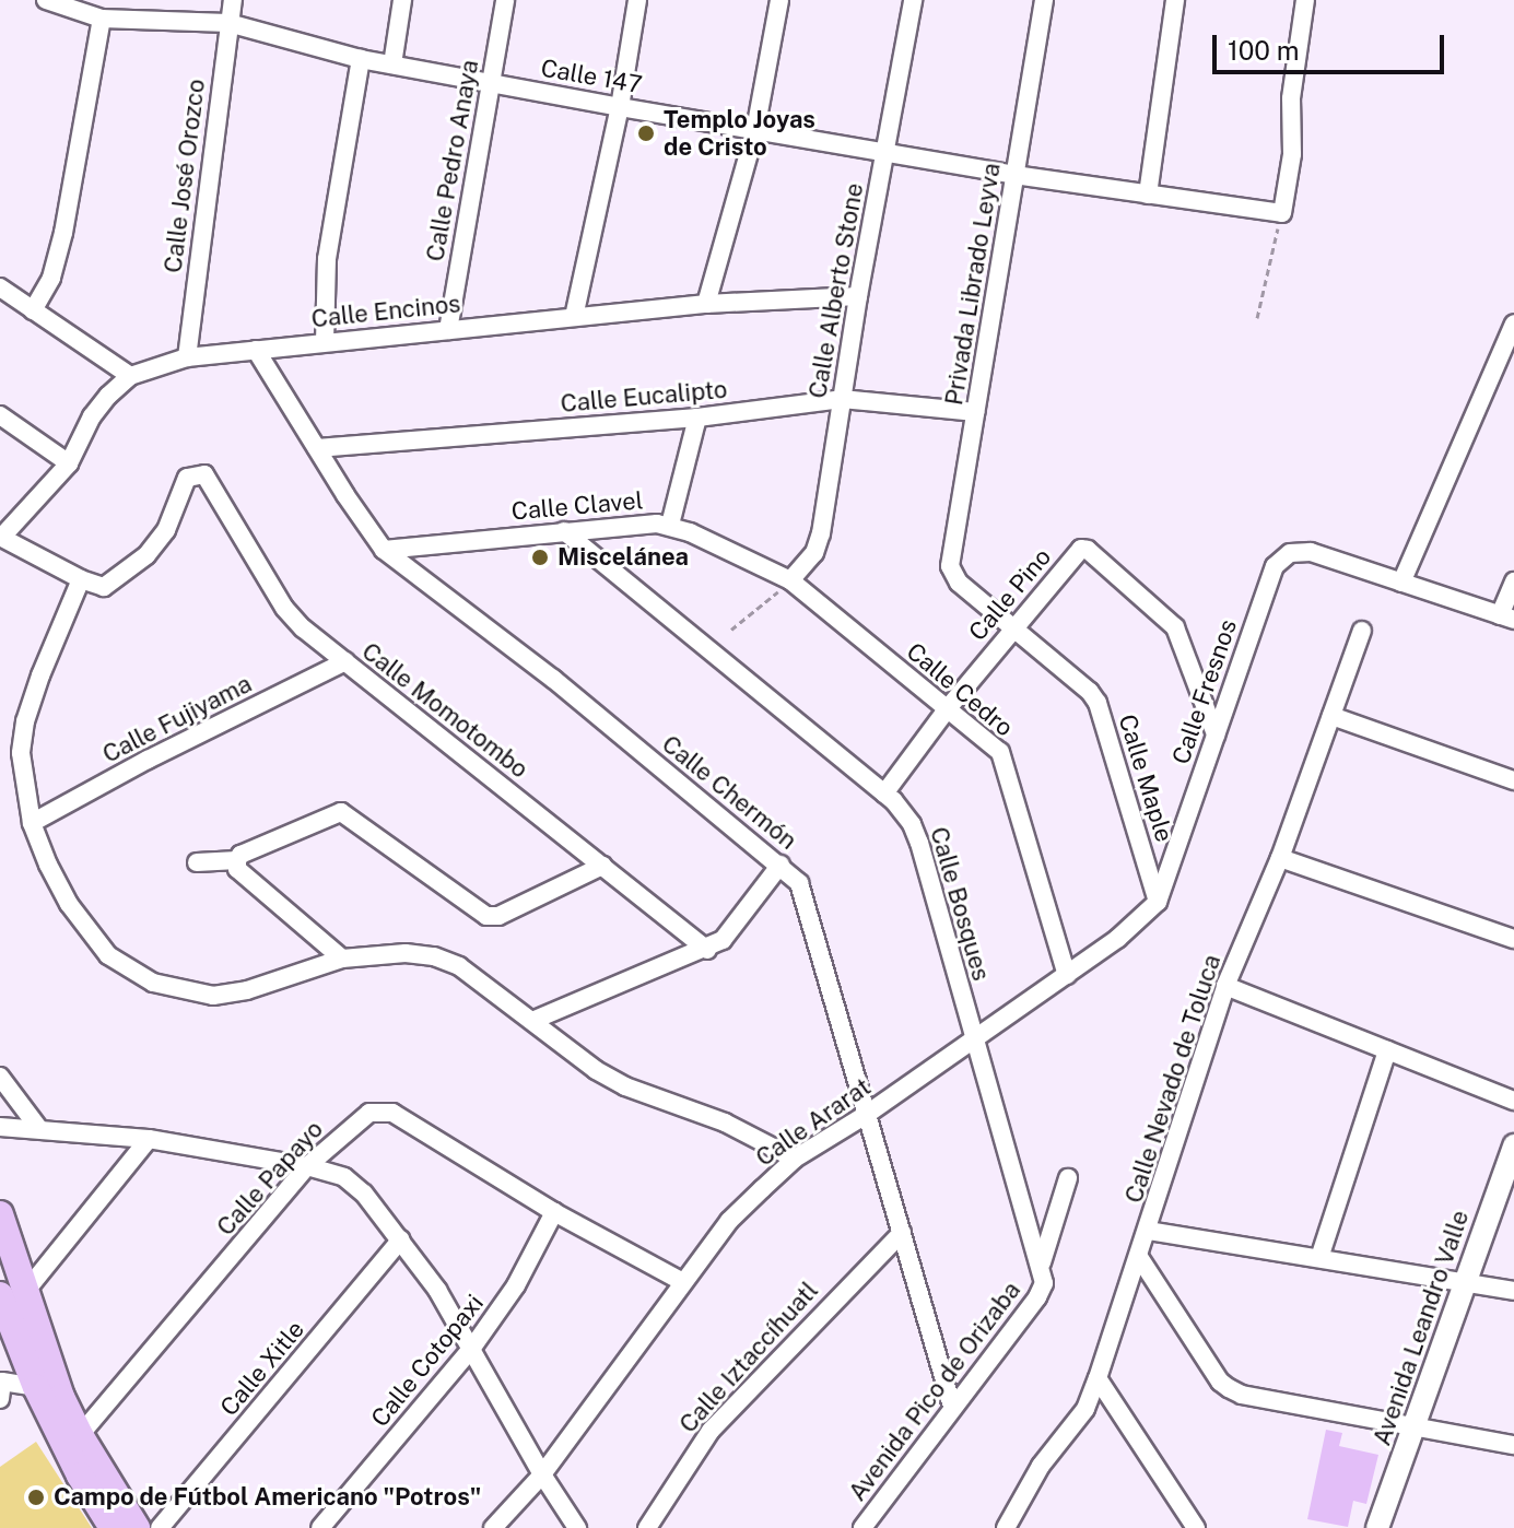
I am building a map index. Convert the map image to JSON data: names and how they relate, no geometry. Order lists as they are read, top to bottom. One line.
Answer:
{"streets":{"street":["Calle 147","Calle Pedro Anaya","Calle José Orozco","Privada Librado Leyva","Calle Alberto Stone","Calle Encinos","Calle Eucalipto","Calle Clavel","Calle Pino","Calle Cedro","Calle Fresnos","Calle Momotombo","Calle Fujiyama","Calle Maple","Calle Chermón","Calle Bosques","Calle Nevado de Toluca","Calle Ararat","Calle Papayo","Avenida Leandro Valle","Calle Iztaccíhuatl","Calle Cotopaxi","Calle Xitle","Avenida Pico de Orizaba"]},"crossings":[["Calle 147","Calle Pedro Anaya"],["Calle 147","Calle José Orozco"],["Calle 147","Privada Librado Leyva"],["Calle 147","Calle Alberto Stone"],["Calle Pedro Anaya","Calle Encinos"],["Calle José Orozco","Calle Encinos"],["Privada Librado Leyva","Calle Eucalipto"],["Privada Librado Leyva","Calle Maple"],["Calle Alberto Stone","Calle Encinos"],["Calle Alberto Stone","Calle Eucalipto"],["Calle Alberto Stone","Calle Clavel"],["Calle Alberto Stone","Calle Cedro"],["Calle Encinos","Calle Chermón"],["Calle Eucalipto","Calle Chermón"],["Calle Clavel","Calle Cedro"],["Calle Clavel","Calle Chermón"],["Calle Clavel","Calle Bosques"],["Calle Pino","Calle Cedro"],["Calle Pino","Calle Fresnos"],["Calle Pino","Calle Maple"],["Calle Pino","Calle Bosques"],["Calle Cedro","Calle Ararat"],["Calle Fresnos","Calle Maple"],["Calle Fresnos","Calle Ararat"],["Calle Momotombo","Calle Fujiyama"],["Calle Maple","Calle Ararat"],["Calle Chermón","Calle Ararat"],["Calle Chermón","Calle Iztaccíhuatl"],["Calle Chermón","Avenida Pico de Orizaba"],["Calle Bosques","Calle Ararat"],["Calle Bosques","Avenida Pico de Orizaba"],["Calle Ararat","Calle Papayo"],["Calle Papayo","Calle Cotopaxi"]],"places":["Templo Joyas de Cristo","Miscelánea","Campo de Fútbol Americano \"Potros\""],"scale_bar":"100 m"}
